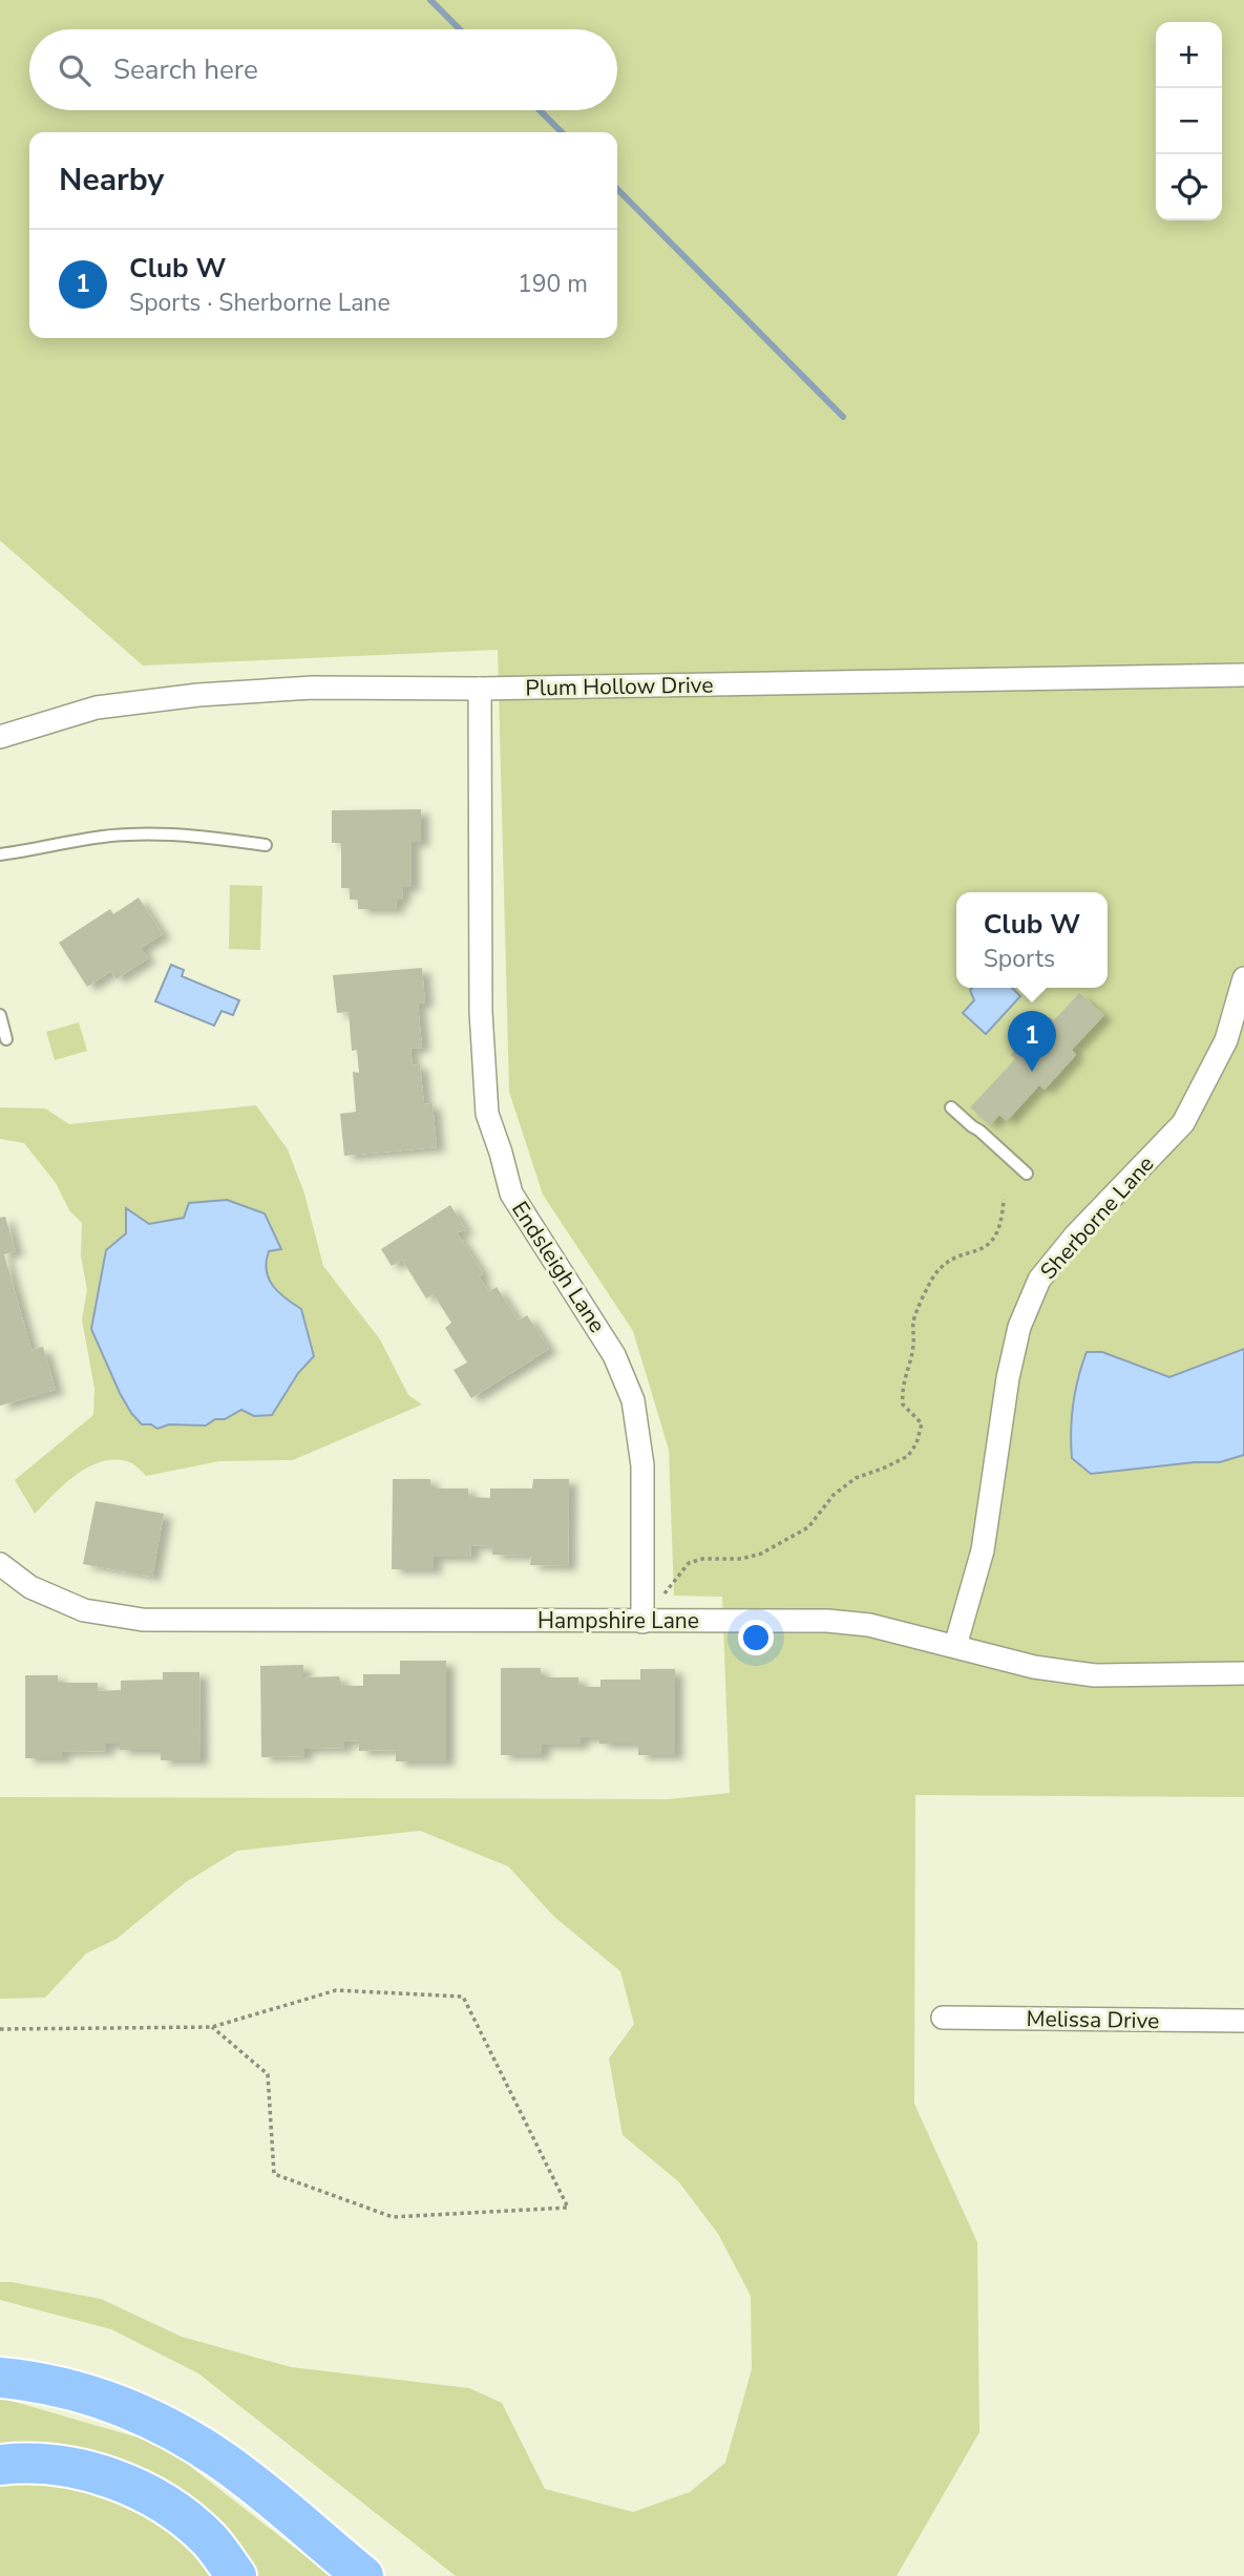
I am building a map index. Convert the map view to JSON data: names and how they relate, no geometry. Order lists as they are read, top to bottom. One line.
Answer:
{"streets":{"street":["Plum Hollow Drive","Sherborne Lane","Endsleigh Lane","Hampshire Lane","Melissa Drive"]},"crossings":[["Plum Hollow Drive","Endsleigh Lane"],["Sherborne Lane","Hampshire Lane"],["Endsleigh Lane","Hampshire Lane"]],"page":{"map_buttons":["+","−"],"search":"Search here","heading":"Nearby","list":[{"mark":"1","name":"Club W","note":"Sports · Sherborne Lane","value":"190 m"}],"popup":["Club W","Sports"],"pins":"1"}}
